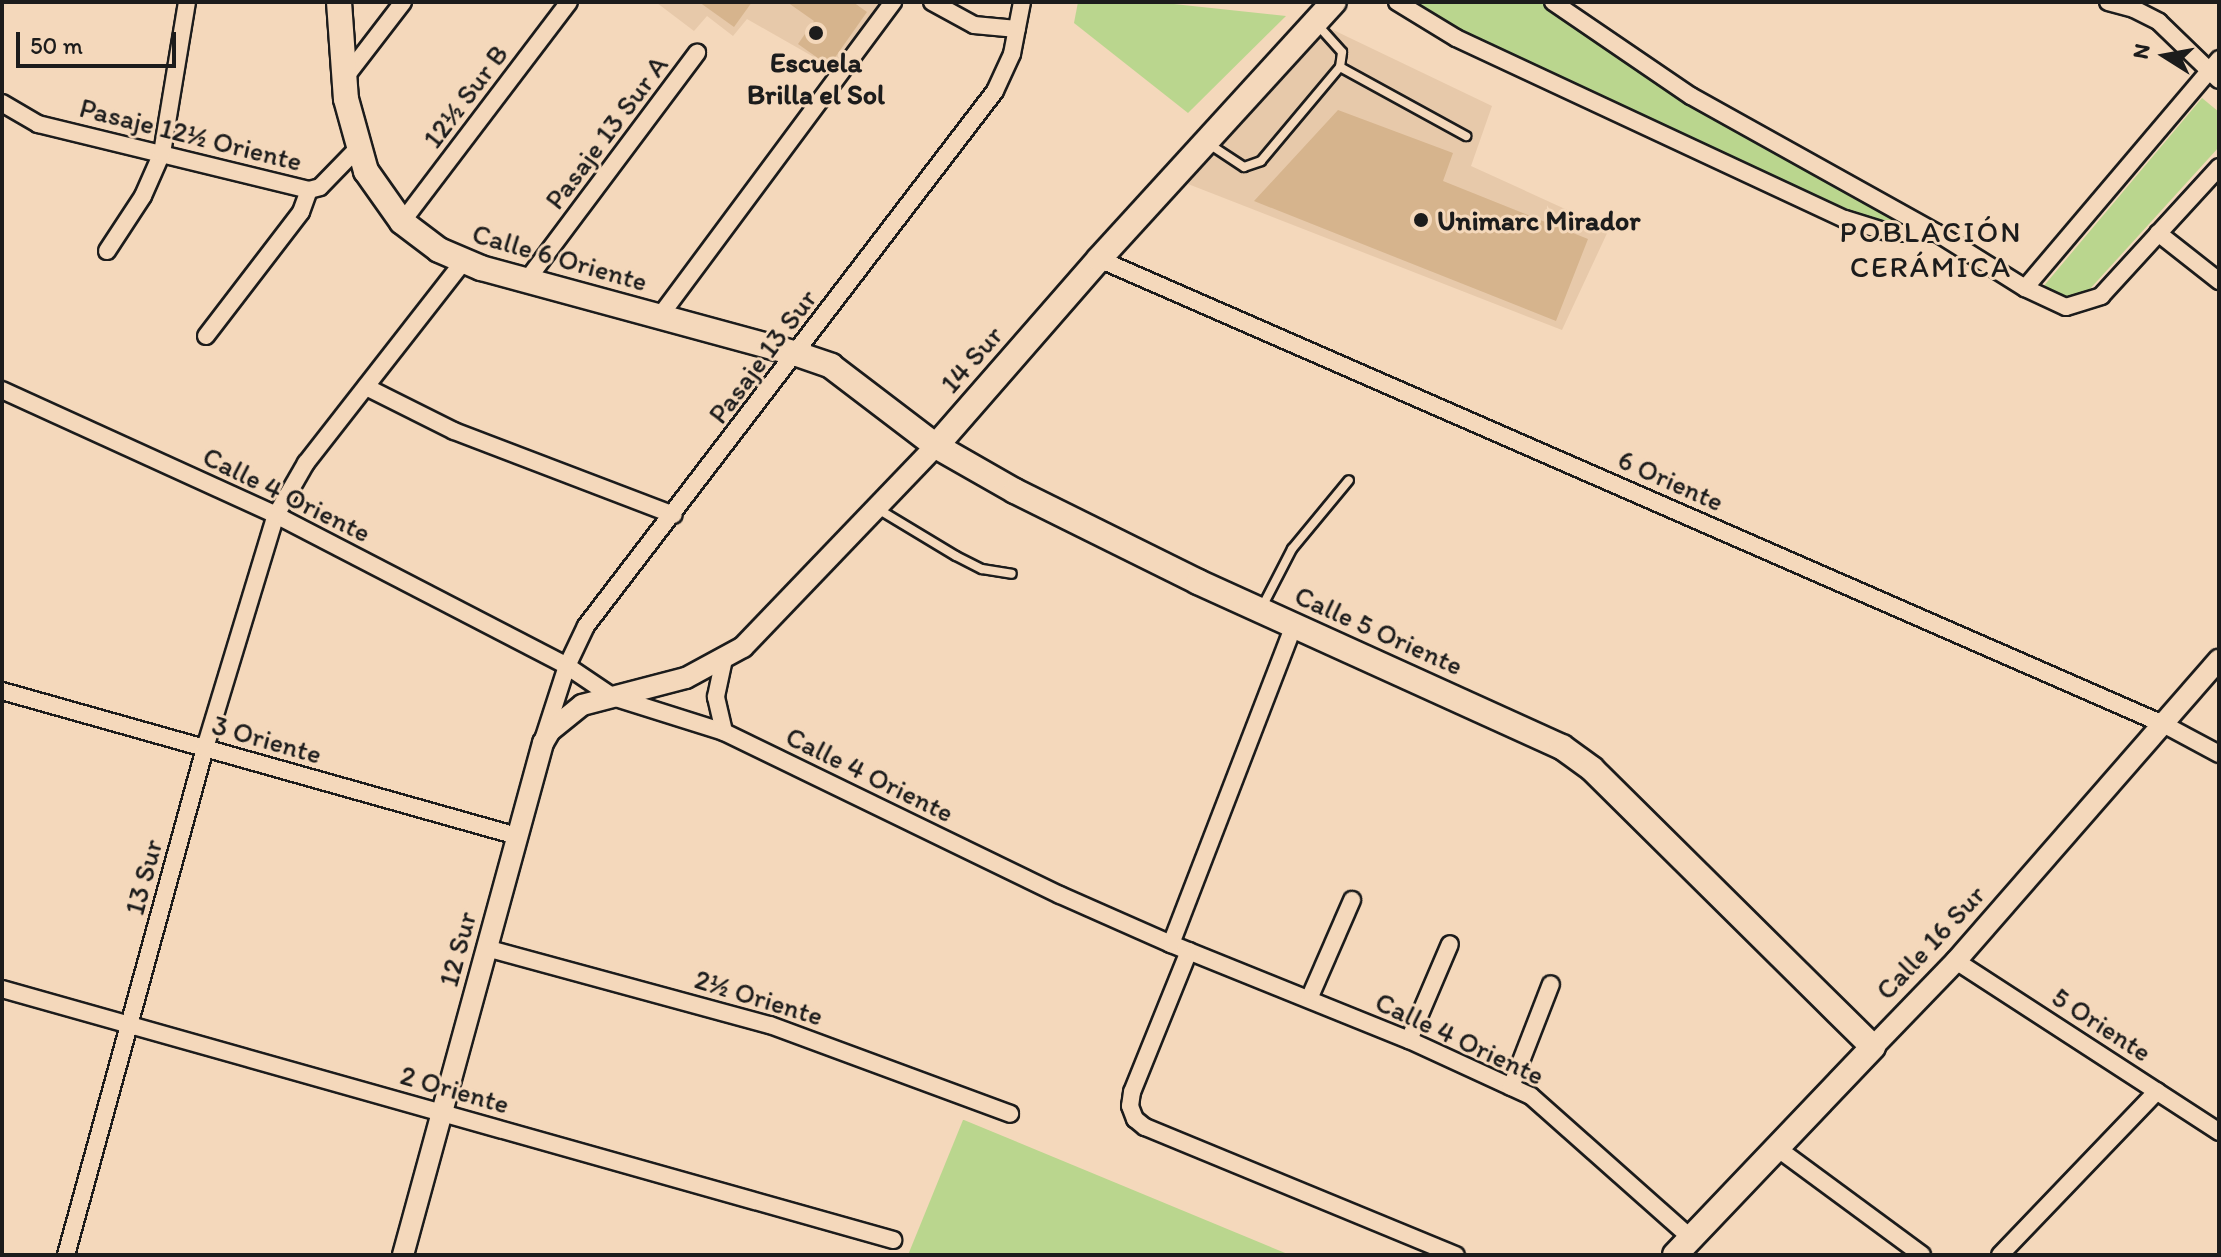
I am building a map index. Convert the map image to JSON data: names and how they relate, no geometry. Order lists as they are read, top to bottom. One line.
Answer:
{"streets":{"main road":["Calle 6 Oriente","14 Sur","Calle 5 Oriente","Calle 16 Sur"],"street":["12½ Sur B","Pasaje 13 Sur A","Pasaje 12½ Oriente","Pasaje 13 Sur","6 Oriente","Calle 4 Oriente","3 Oriente","13 Sur","12 Sur","2½ Oriente","5 Oriente","2 Oriente"]},"crossings":[["12½ Sur B","Calle 6 Oriente"],["Pasaje 13 Sur A","Calle 6 Oriente"],["Pasaje 12½ Oriente","Calle 6 Oriente"],["Calle 6 Oriente","Pasaje 13 Sur"],["Calle 6 Oriente","Calle 5 Oriente"],["Pasaje 13 Sur","Calle 4 Oriente"],["Pasaje 13 Sur","Calle 5 Oriente"],["Pasaje 13 Sur","12 Sur"],["14 Sur","6 Oriente"],["14 Sur","Calle 4 Oriente"],["14 Sur","Calle 5 Oriente"],["14 Sur","12 Sur"],["6 Oriente","Calle 16 Sur"],["Calle 4 Oriente","13 Sur"],["Calle 4 Oriente","Calle 16 Sur"],["Calle 4 Oriente","12 Sur"],["Calle 5 Oriente","Calle 16 Sur"],["3 Oriente","13 Sur"],["3 Oriente","12 Sur"],["13 Sur","2 Oriente"],["Calle 16 Sur","5 Oriente"],["12 Sur","2½ Oriente"],["12 Sur","2 Oriente"]],"districts":["POBLACIÓN CERÁMICA"],"places":["Escuela Brilla el Sol","Unimarc Mirador"],"scale_bar":"50 m","north":"left"}
